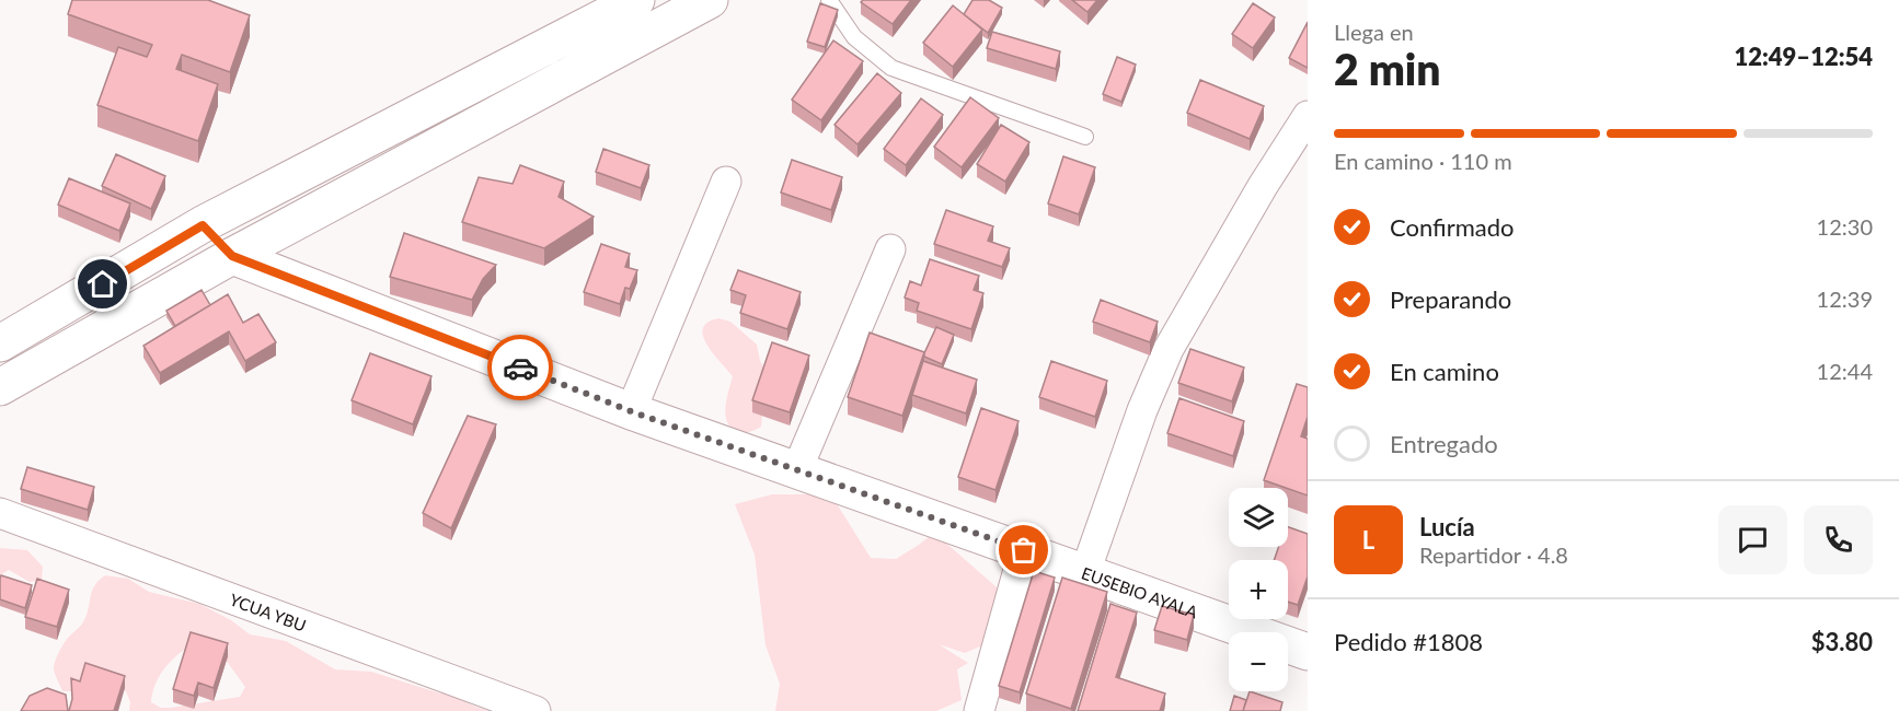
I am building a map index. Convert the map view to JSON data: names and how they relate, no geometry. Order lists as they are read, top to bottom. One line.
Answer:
{"streets":{"main road":["EUSEBIO AYALA"],"street":["YCUA YBU"]},"page":{"heading":["2 min","Llega en","12:49–12:54"],"panel":["Lucía","Repartidor · 4.8","Pedido #1808","$3.80"],"bar":"En camino · 110 m","list":[["Confirmado","12:30"],["Preparando","12:39"],["En camino","12:44"],"Entregado"],"map_buttons":["+","−"],"round":"L"}}
